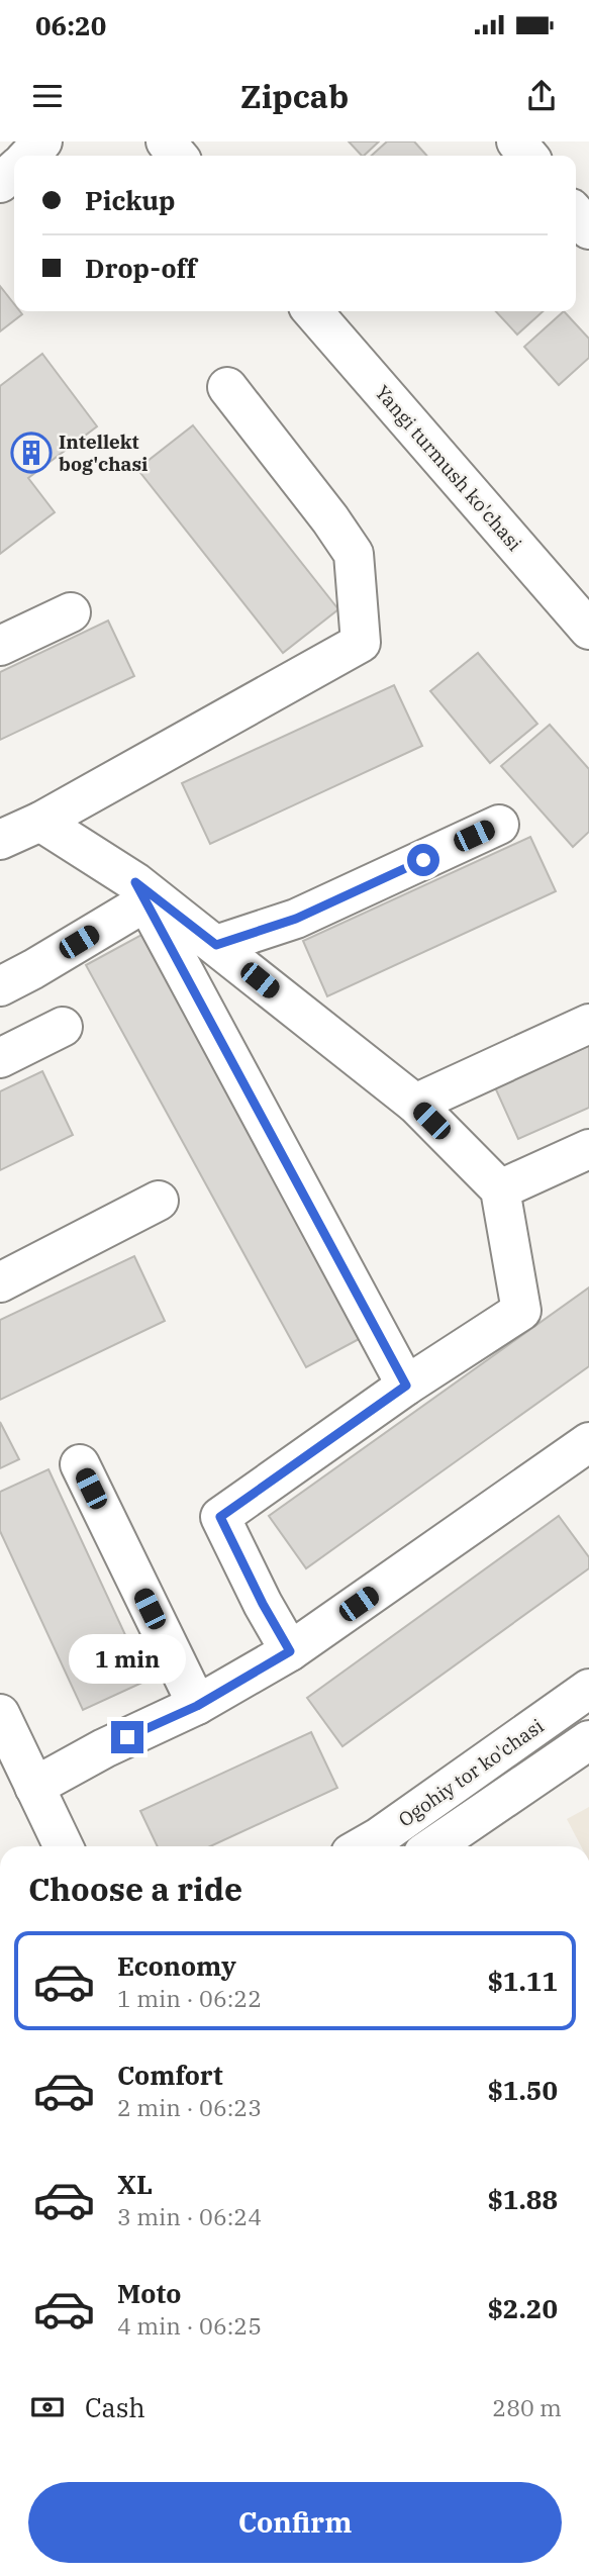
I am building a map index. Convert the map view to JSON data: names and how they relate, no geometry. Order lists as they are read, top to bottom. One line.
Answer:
{"streets":{"street":["Yangi turmush ko'chasi","Ogohiy tor ko'chasi"]},"places":{"building":["Intellekt bog'chasi"]},"page":{"status":"06:20","header":"Zipcab","banner":["Pickup","Drop-off"],"bubble":"1 min","heading":"Choose a ride","list":[{"name":"Economy","note":"1 min · 06:22","value":"$1.11"},{"name":"Comfort","note":"2 min · 06:23","value":"$1.50"},{"name":"XL","note":"3 min · 06:24","value":"$1.88"},{"name":"Moto","note":"4 min · 06:25","value":"$2.20"}],"pay":["Cash","280 m"],"buttons":"Confirm"}}
